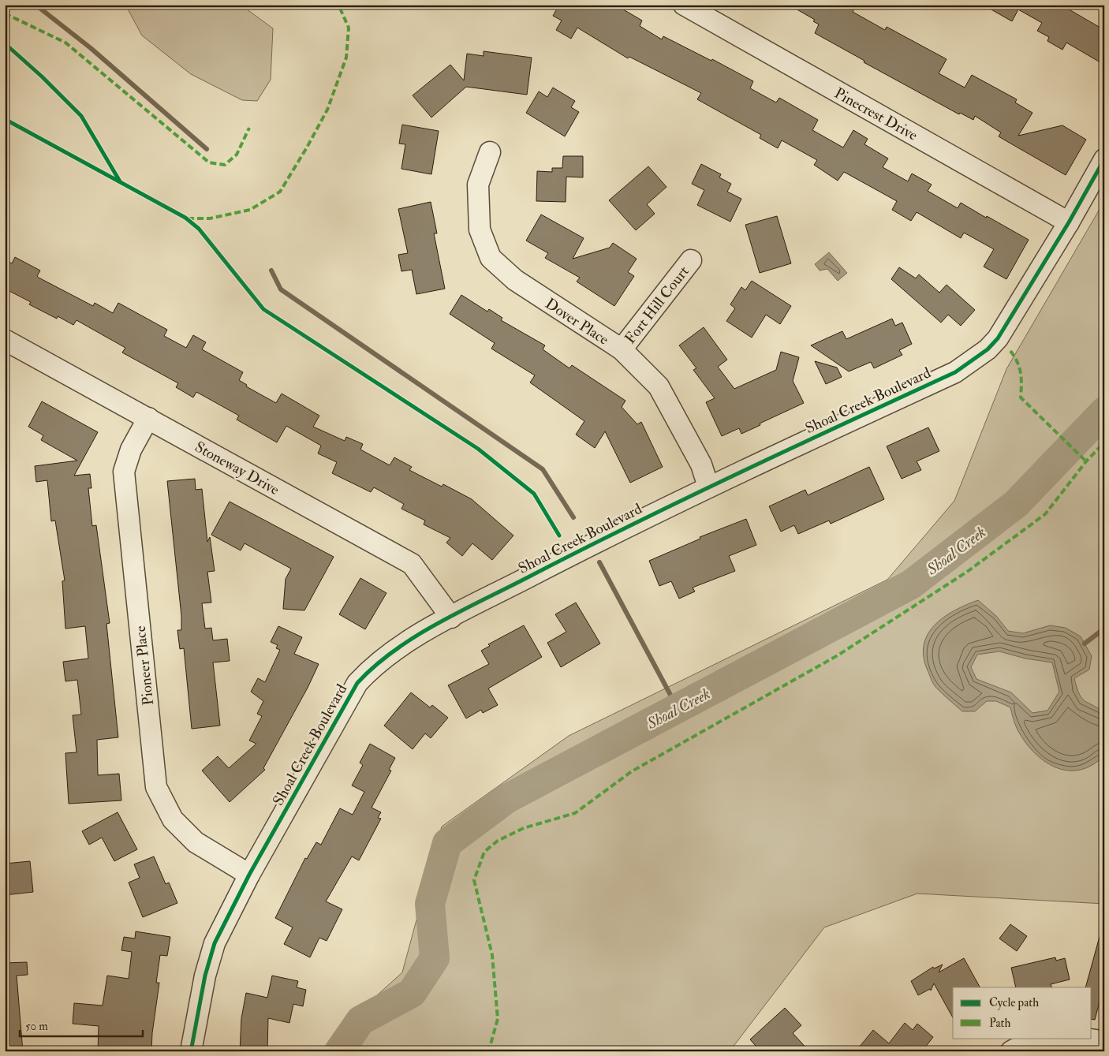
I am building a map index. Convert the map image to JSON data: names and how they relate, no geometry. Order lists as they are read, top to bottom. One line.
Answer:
{"streets":{"street":["Pinecrest Drive","Fort Hill Court","Dover Place","Shoal Creek Boulevard","Stoneway Drive","Pioneer Place"]},"crossings":[["Pinecrest Drive","Shoal Creek Boulevard"],["Fort Hill Court","Dover Place"],["Dover Place","Shoal Creek Boulevard"],["Shoal Creek Boulevard","Stoneway Drive"],["Shoal Creek Boulevard","Pioneer Place"],["Stoneway Drive","Pioneer Place"]],"water":["Shoal Creek"],"legend":["Cycle path","Path"],"scale_bar":"50 m"}
